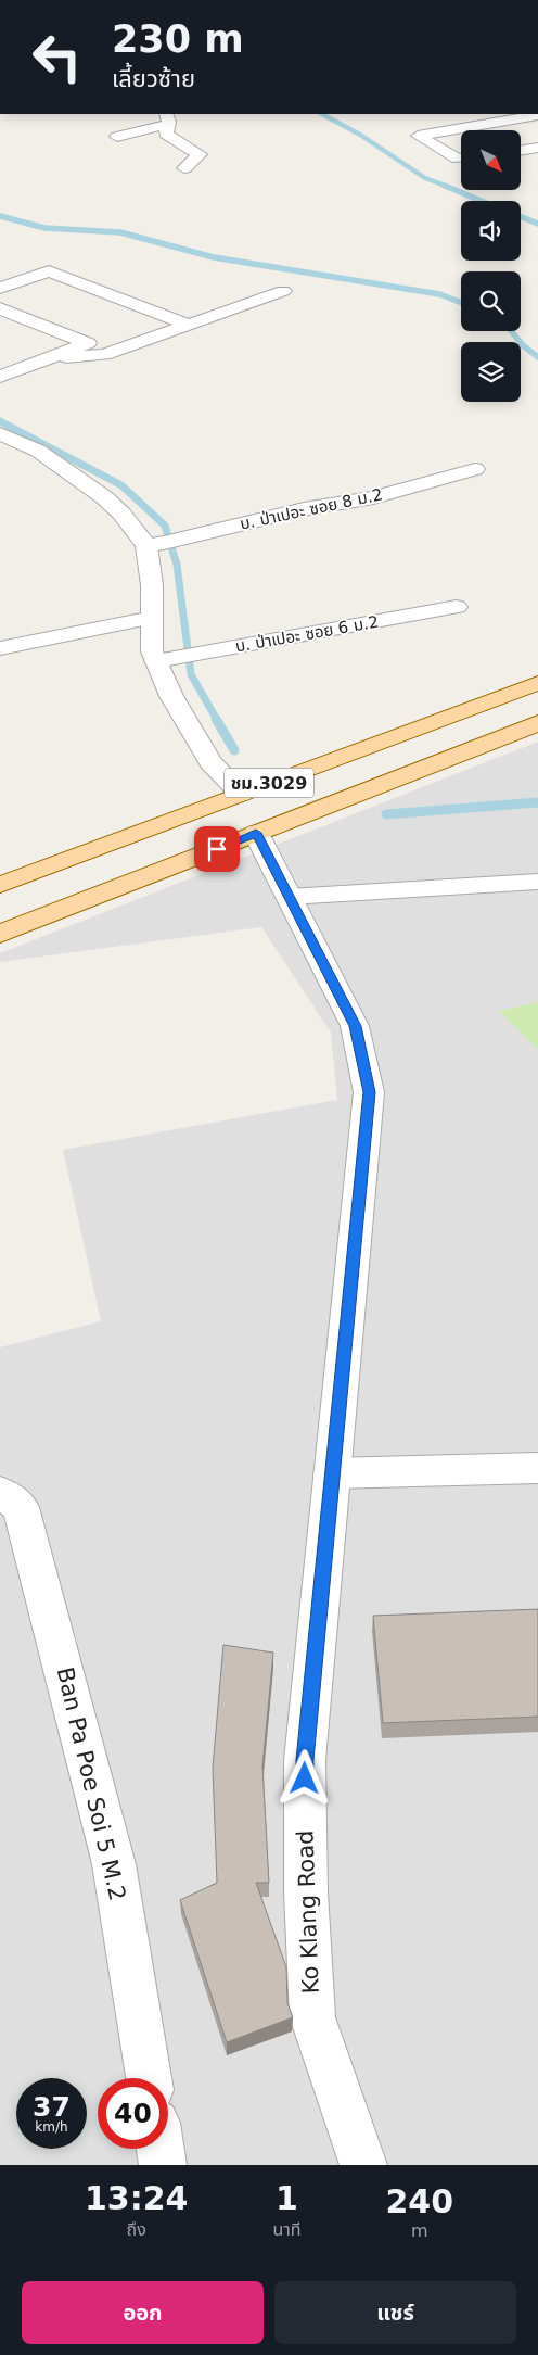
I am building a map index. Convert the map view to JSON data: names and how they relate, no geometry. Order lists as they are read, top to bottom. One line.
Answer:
{"streets":{"main road":["ชม.3029"],"street":["บ. ป่าเปอะ ซอย 8 ม.2","บ. ป่าเปอะ ซอย 6 ม.2","Ban Pa Poe Soi 5 M.2","Ko Klang Road"]},"crossings":[["ชม.3029","Ko Klang Road"]],"north":"bottom right","page":{"turn":["230 m","เลี้ยวซ้าย"],"speed":"37 km/h","limit":"40","eta":["13:24","ถึง","1","นาที","240","m"],"buttons":["ออก","แชร์"]}}
